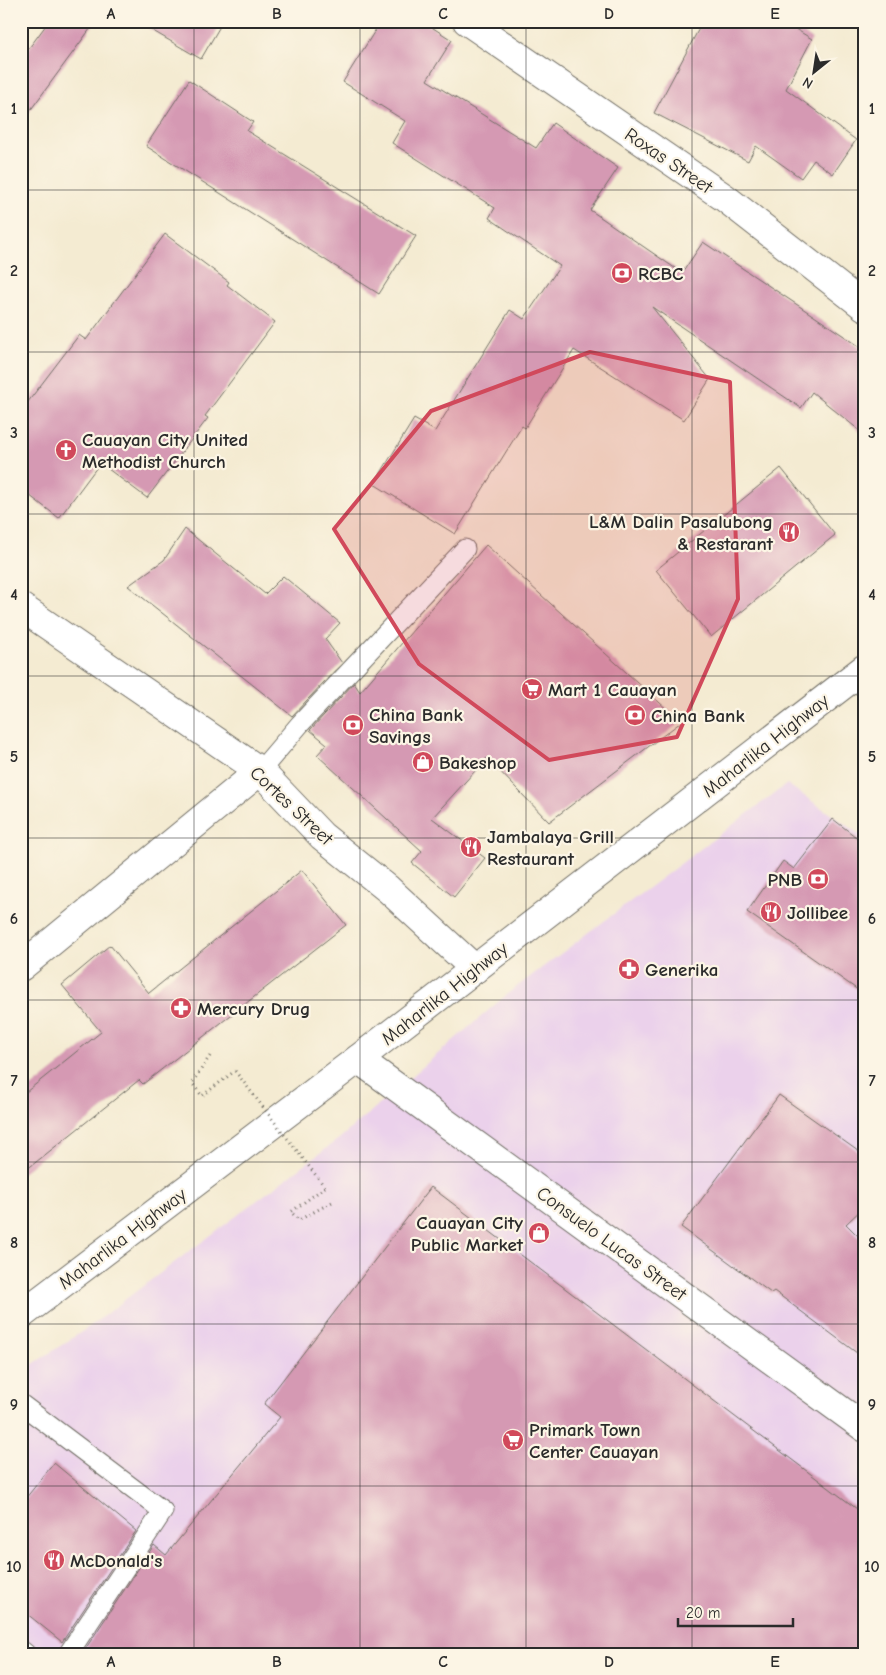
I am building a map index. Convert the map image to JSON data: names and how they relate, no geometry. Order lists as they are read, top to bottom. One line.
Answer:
{"streets":{"street":["Roxas Street","Maharlika Highway","Cortes Street","Consuelo Lucas Street"]},"crossings":[["Maharlika Highway","Cortes Street"],["Maharlika Highway","Consuelo Lucas Street"]],"places":{"bank":["RCBC","China Bank","China Bank Savings","PNB"],"church":["Cauayan City United Methodist Church"],"restaurant":["L&M Dalin Pasalubong & Restarant","Jambalaya Grill Restaurant","Jollibee","McDonald's"],"supermarket":["Mart 1 Cauayan","Primark Town Center Cauayan"],"shop":["Bakeshop","Cauayan City Public Market"],"pharmacy":["Generika","Mercury Drug"]},"scale_bar":"20 m","north":"bottom left","grid":{"columns":["A","B","C","D","E"],"rows":["1","2","3","4","5","6","7","8","9","10"]}}
